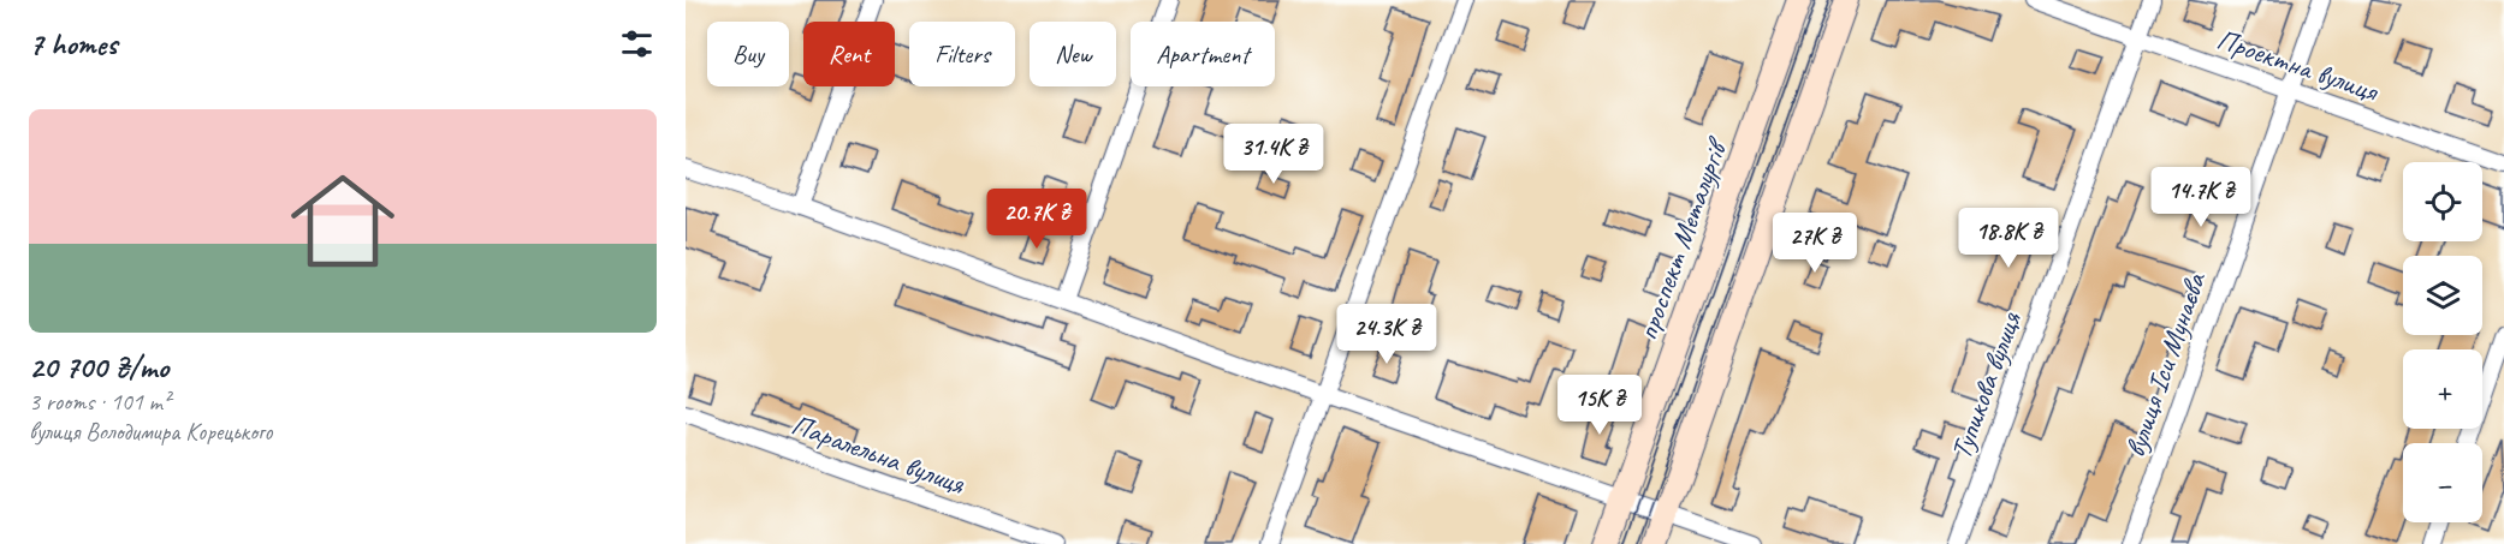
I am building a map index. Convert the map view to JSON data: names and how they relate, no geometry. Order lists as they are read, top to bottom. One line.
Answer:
{"streets":{"main road":["проспект Металургів"],"street":["Проектна вулиця","вулиця Іси Мунаєва","Тупикова вулиця","Паралельна вулиця"]},"crossings":[["Проектна вулиця","вулиця Іси Мунаєва"],["Проектна вулиця","Тупикова вулиця"]],"page":{"heading":"7 homes","chip":["Buy","Rent","Filters","New","Apartment"],"list":[{"name":"20 700 ₴/mo","note":"3 rooms · 101 m² · вулиця Володимира Корецького"}],"price":["31.4K ₴","14.7K ₴","20.7K ₴","18.8K ₴","27K ₴","24.3K ₴","15K ₴"],"map_buttons":["+","−"]}}
